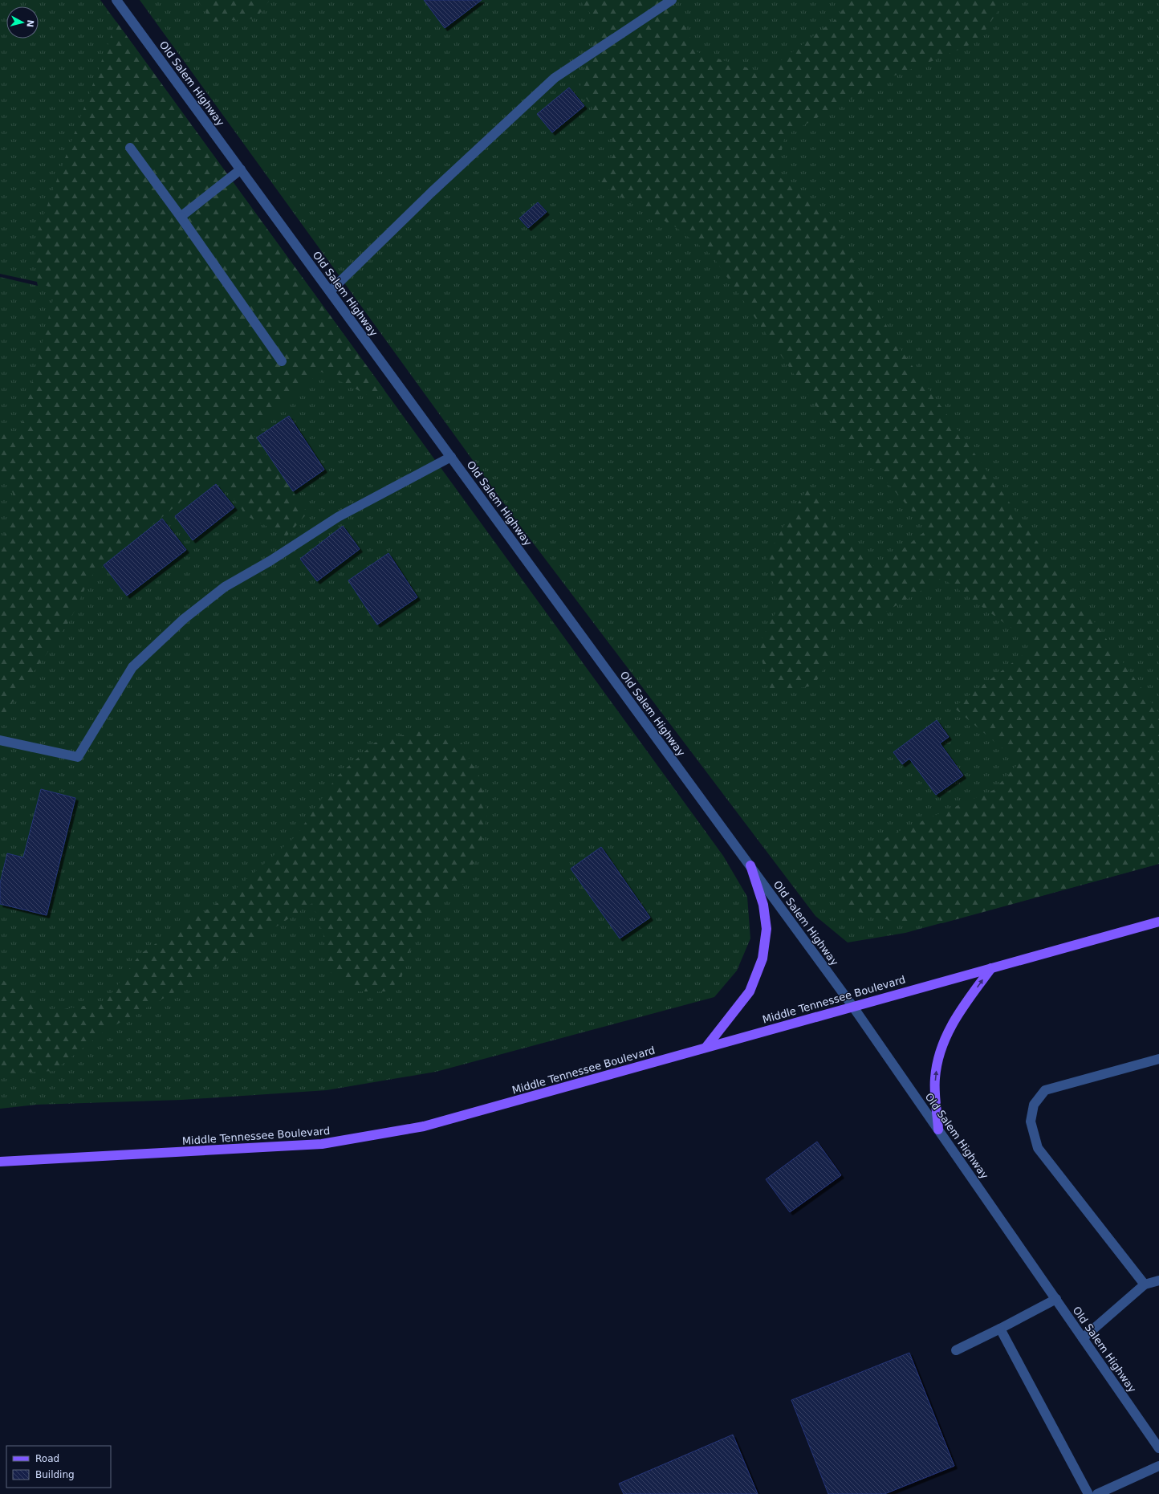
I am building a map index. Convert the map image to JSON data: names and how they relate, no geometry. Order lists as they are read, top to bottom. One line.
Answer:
{"streets":{"main road":["Middle Tennessee Boulevard"],"street":["Old Salem Highway"]},"crossings":[["Old Salem Highway","Middle Tennessee Boulevard"]],"legend":["Road","Building"],"north":"right"}
